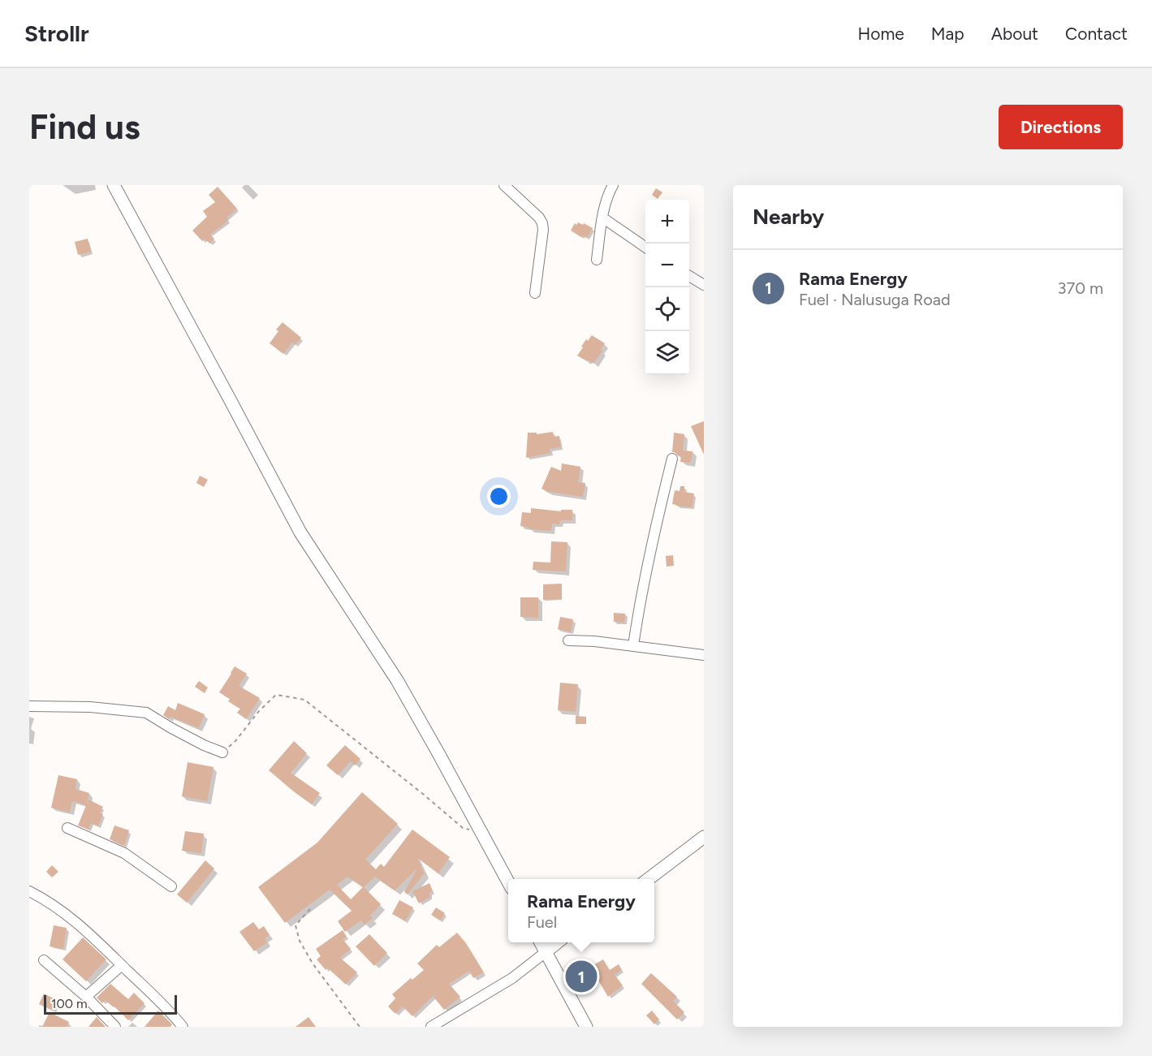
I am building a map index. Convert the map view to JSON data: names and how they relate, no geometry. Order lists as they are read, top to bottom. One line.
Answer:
{"scale_bar":"100 m","page":{"header":"Strollr","nav":["Home","Map","About","Contact"],"buttons":"Directions","title":"Find us","heading":"Nearby","map_buttons":["+","−"],"list":[{"mark":"1","name":"Rama Energy","note":"Fuel · Nalusuga Road","value":"370 m"}],"popup":["Rama Energy","Fuel"],"pins":"1","scale":"100 m"}}
